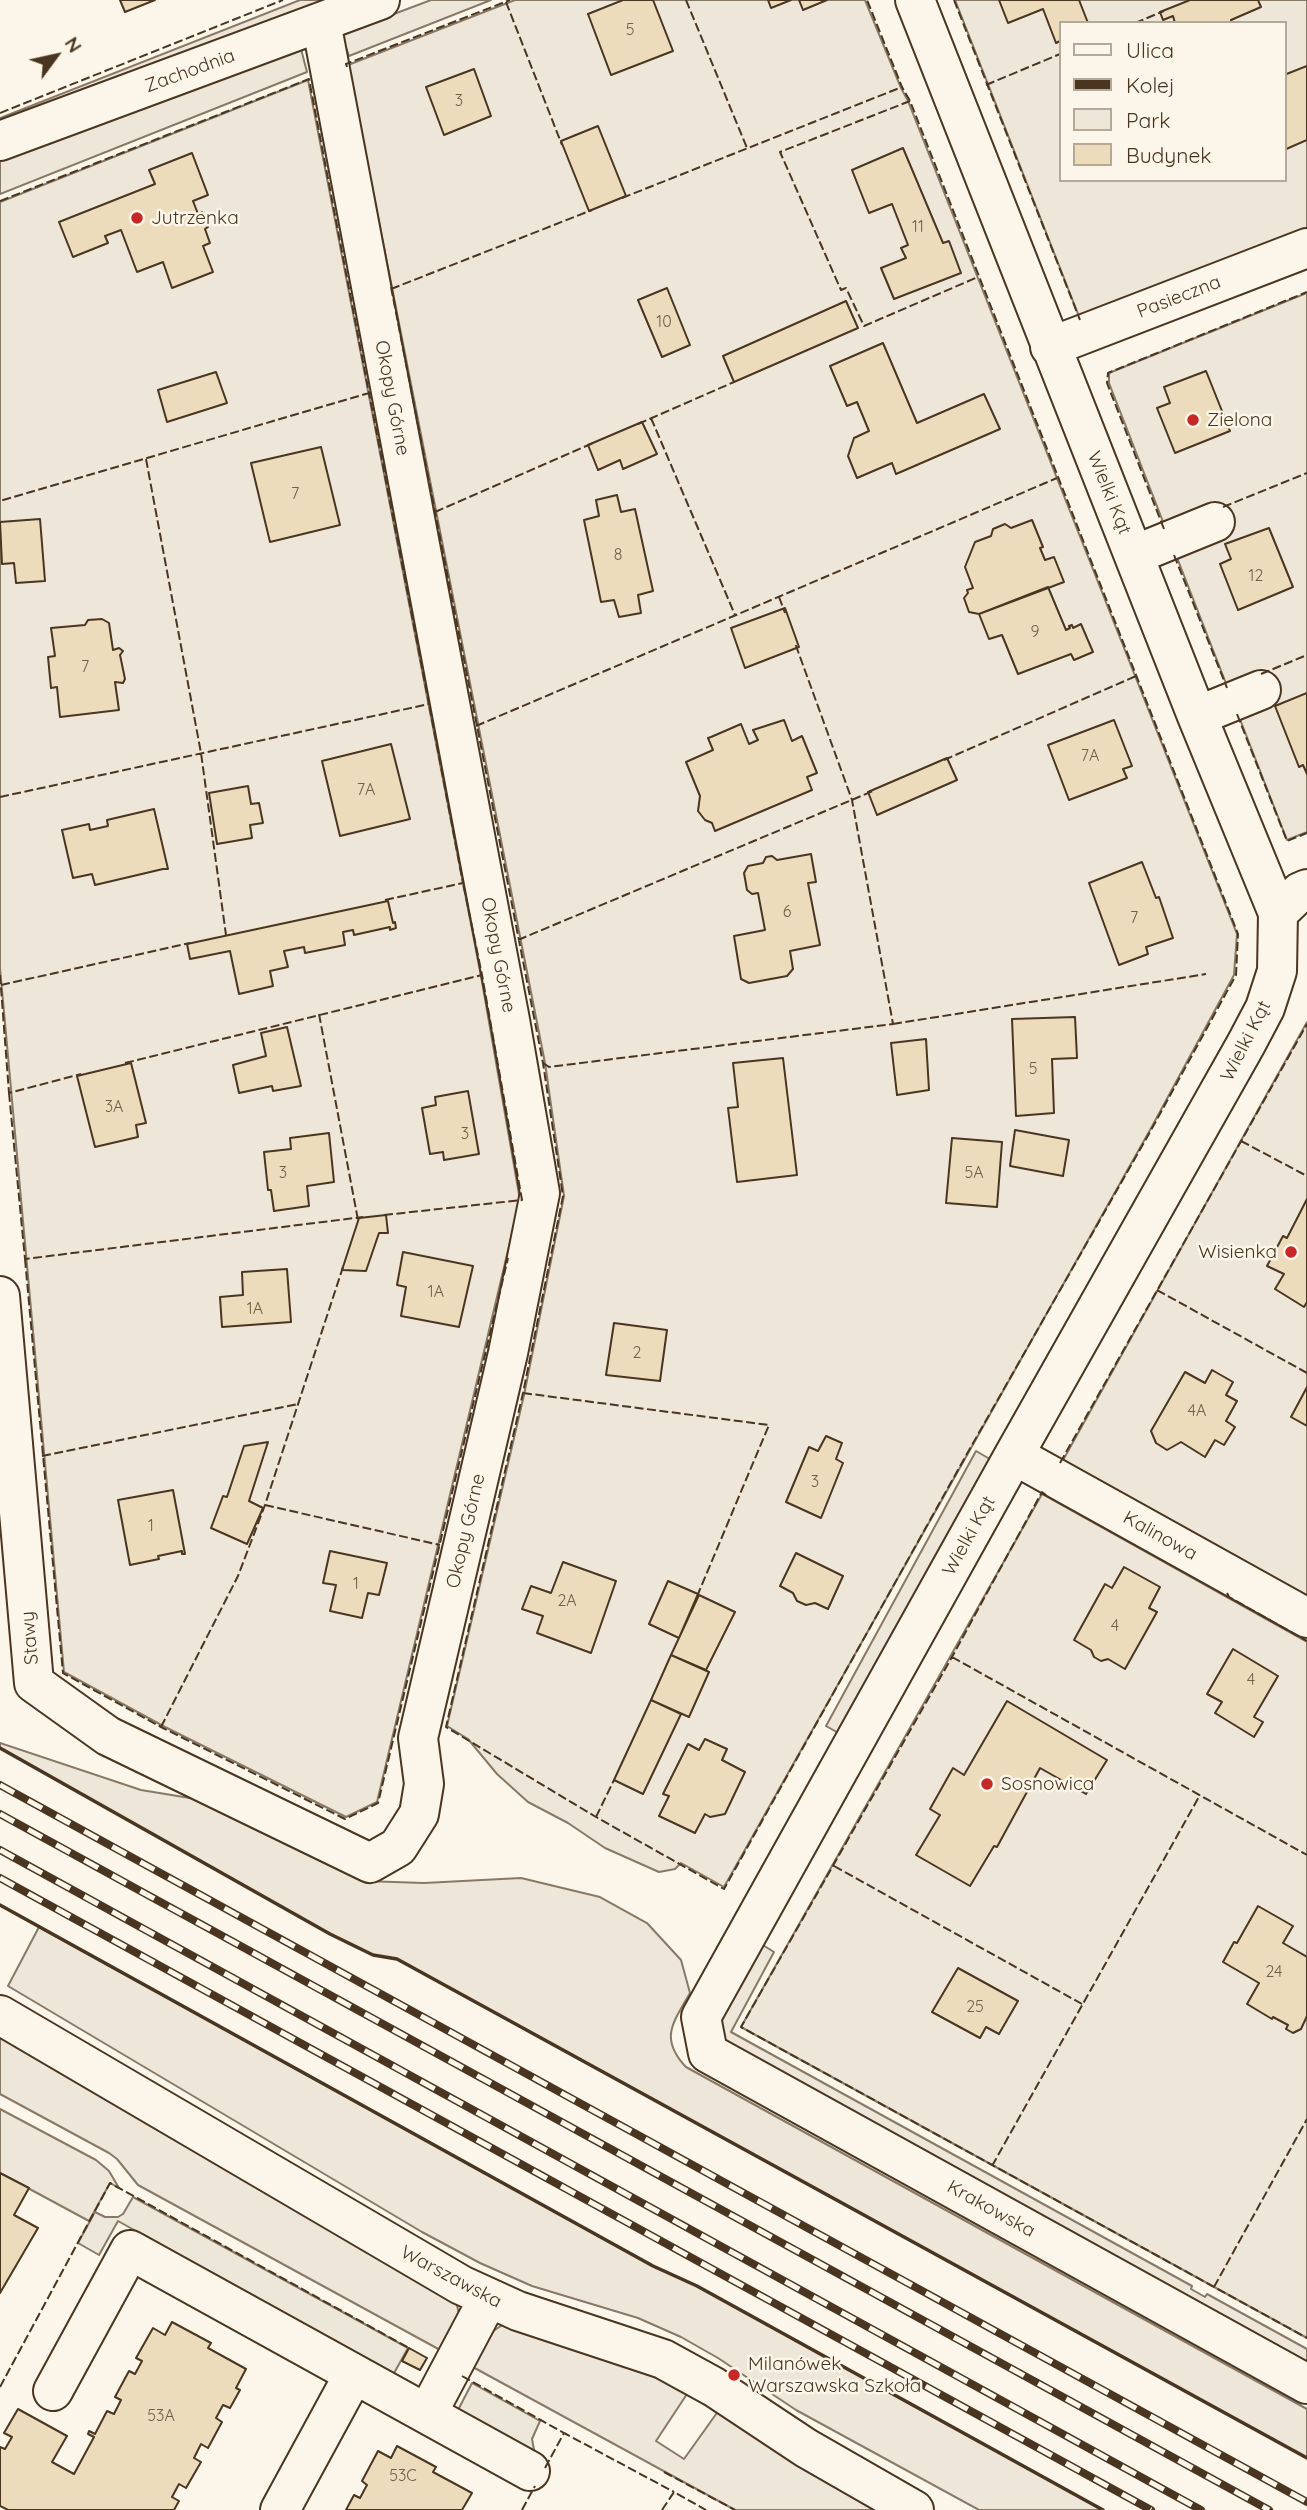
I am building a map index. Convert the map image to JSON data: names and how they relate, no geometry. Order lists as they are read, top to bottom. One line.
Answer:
{"streets":{"street":["Zachodnia","Pasieczna","Okopy Górne","Wielki Kąt","Kalinowa","Stawy","Krakowska","Warszawska"]},"crossings":[["Zachodnia","Okopy Górne"],["Pasieczna","Wielki Kąt"],["Okopy Górne","Stawy"],["Wielki Kąt","Kalinowa"],["Wielki Kąt","Krakowska"]],"places":["Jutrzenka","Zielona","Wisienka","Sosnowica","Milanówek Warszawska Szkoła"],"house_numbers":["5","3","11","10","7","8","12","9","7","7A","7A","6","7","5","3A","3","3","5A","1A","1A","2","4A","3","1","1","2A","4","4","24","25","53A","53C"],"legend":["Ulica","Kolej","Park","Budynek"],"north":"top right"}
